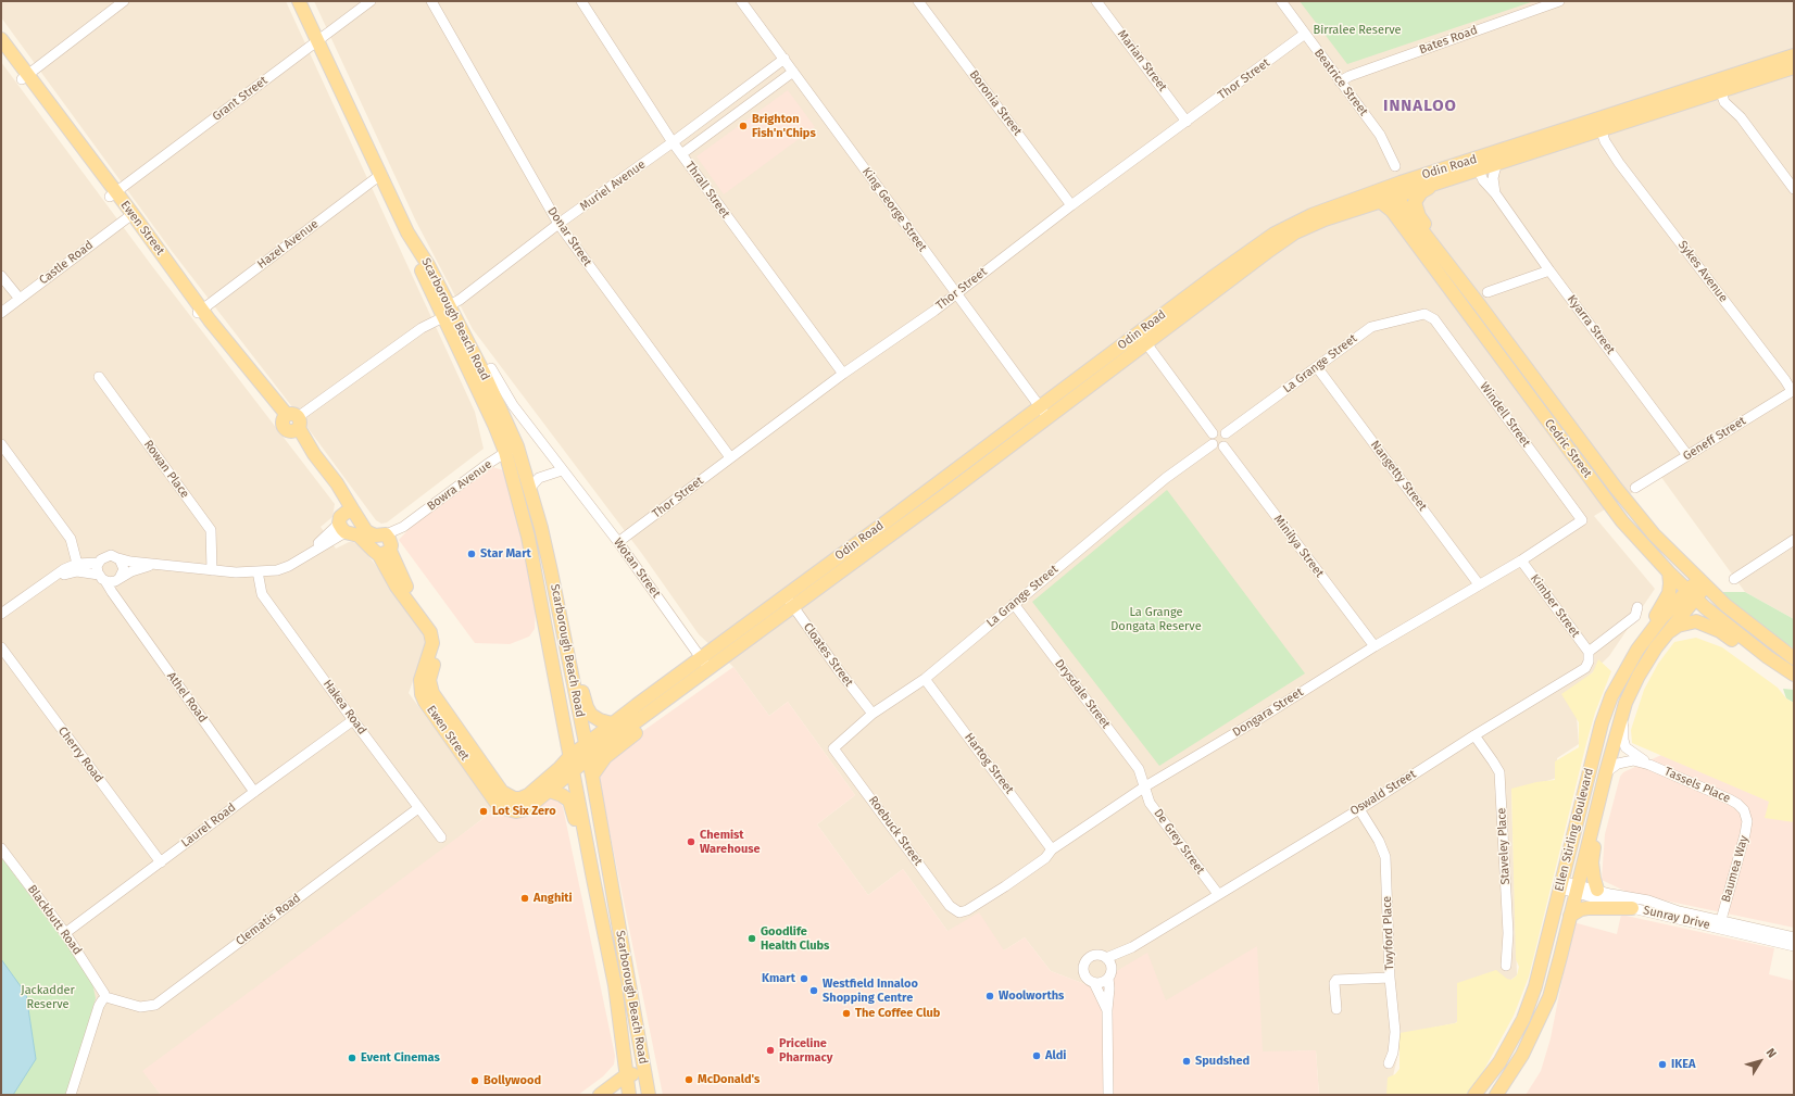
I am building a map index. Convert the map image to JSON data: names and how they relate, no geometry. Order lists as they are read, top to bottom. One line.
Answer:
{"streets":{"main road":["Odin Road","Ewen Street","Scarborough Beach Road","Cedric Street","Ellen Stirling Boulevard"],"street":["Bates Road","Marian Street","Thor Street","Beatrice Street","Grant Street","Boronia Street","Muriel Avenue","Thrall Street","King George Street","Donar Street","Hazel Avenue","Castle Road","Sykes Avenue","Kyarra Street","La Grange Street","Windell Street","Geneff Street","Rowan Place","Nangetty Street","Bowra Avenue","Minilya Street","Wotan Street","Kimber Street","Cloates Street","Drysdale Street","Athel Road","Hakea Road","Dongara Street","Cherry Road","Hartog Street","Tassels Place","Oswald Street","Laurel Road","Roebuck Street","De Grey Street","Staveley Place","Baumea Way","Sunray Drive","Blackbutt Road","Clematis Road","Twyford Place"]},"crossings":[["Bates Road","Beatrice Street"],["Marian Street","Thor Street"],["Thor Street","Beatrice Street"],["Thor Street","Boronia Street"],["Thor Street","Thrall Street"],["Thor Street","King George Street"],["Thor Street","Donar Street"],["Thor Street","Wotan Street"],["Grant Street","Ewen Street"],["Grant Street","Scarborough Beach Road"],["Odin Road","King George Street"],["Odin Road","Ewen Street"],["Odin Road","Sykes Avenue"],["Odin Road","Scarborough Beach Road"],["Odin Road","Kyarra Street"],["Odin Road","Cedric Street"],["Odin Road","Wotan Street"],["Odin Road","Cloates Street"],["Muriel Avenue","Thrall Street"],["Muriel Avenue","King George Street"],["Muriel Avenue","Ewen Street"],["Muriel Avenue","Donar Street"],["Muriel Avenue","Scarborough Beach Road"],["Ewen Street","Hazel Avenue"],["Ewen Street","Castle Road"],["Ewen Street","Scarborough Beach Road"],["Ewen Street","Bowra Avenue"],["Hazel Avenue","Scarborough Beach Road"],["Sykes Avenue","Geneff Street"],["Scarborough Beach Road","Bowra Avenue"],["Kyarra Street","Geneff Street"],["La Grange Street","Windell Street"],["La Grange Street","Nangetty Street"],["La Grange Street","Minilya Street"],["La Grange Street","Cloates Street"],["La Grange Street","Drysdale Street"],["La Grange Street","Hartog Street"],["La Grange Street","Roebuck Street"],["Windell Street","Dongara Street"],["Cedric Street","Ellen Stirling Boulevard"],["Nangetty Street","Dongara Street"],["Minilya Street","Dongara Street"],["Kimber Street","Dongara Street"],["Kimber Street","Oswald Street"],["Drysdale Street","Dongara Street"],["Drysdale Street","De Grey Street"],["Athel Road","Laurel Road"],["Hakea Road","Laurel Road"],["Hakea Road","Clematis Road"],["Dongara Street","Hartog Street"],["Dongara Street","Roebuck Street"],["Dongara Street","De Grey Street"],["Cherry Road","Laurel Road"],["Tassels Place","Ellen Stirling Boulevard"],["Tassels Place","Baumea Way"],["Oswald Street","De Grey Street"],["Oswald Street","Staveley Place"],["Oswald Street","Twyford Place"],["Laurel Road","Blackbutt Road"],["Ellen Stirling Boulevard","Sunray Drive"],["Baumea Way","Sunray Drive"],["Blackbutt Road","Clematis Road"]],"districts":["INNALOO"],"parks":["Birralee Reserve","La Grange Dongata Reserve","Jackadder Reserve"],"places":["Brighton Fish'n'Chips","Star Mart","Lot Six Zero","Chemist Warehouse","Anghiti","Goodlife Health Clubs","Kmart","Westfield Innaloo Shopping Centre","Woolworths","The Coffee Club","Priceline Pharmacy","Aldi","Event Cinemas","Spudshed","IKEA","McDonald's","Bollywood"],"north":"top right"}
